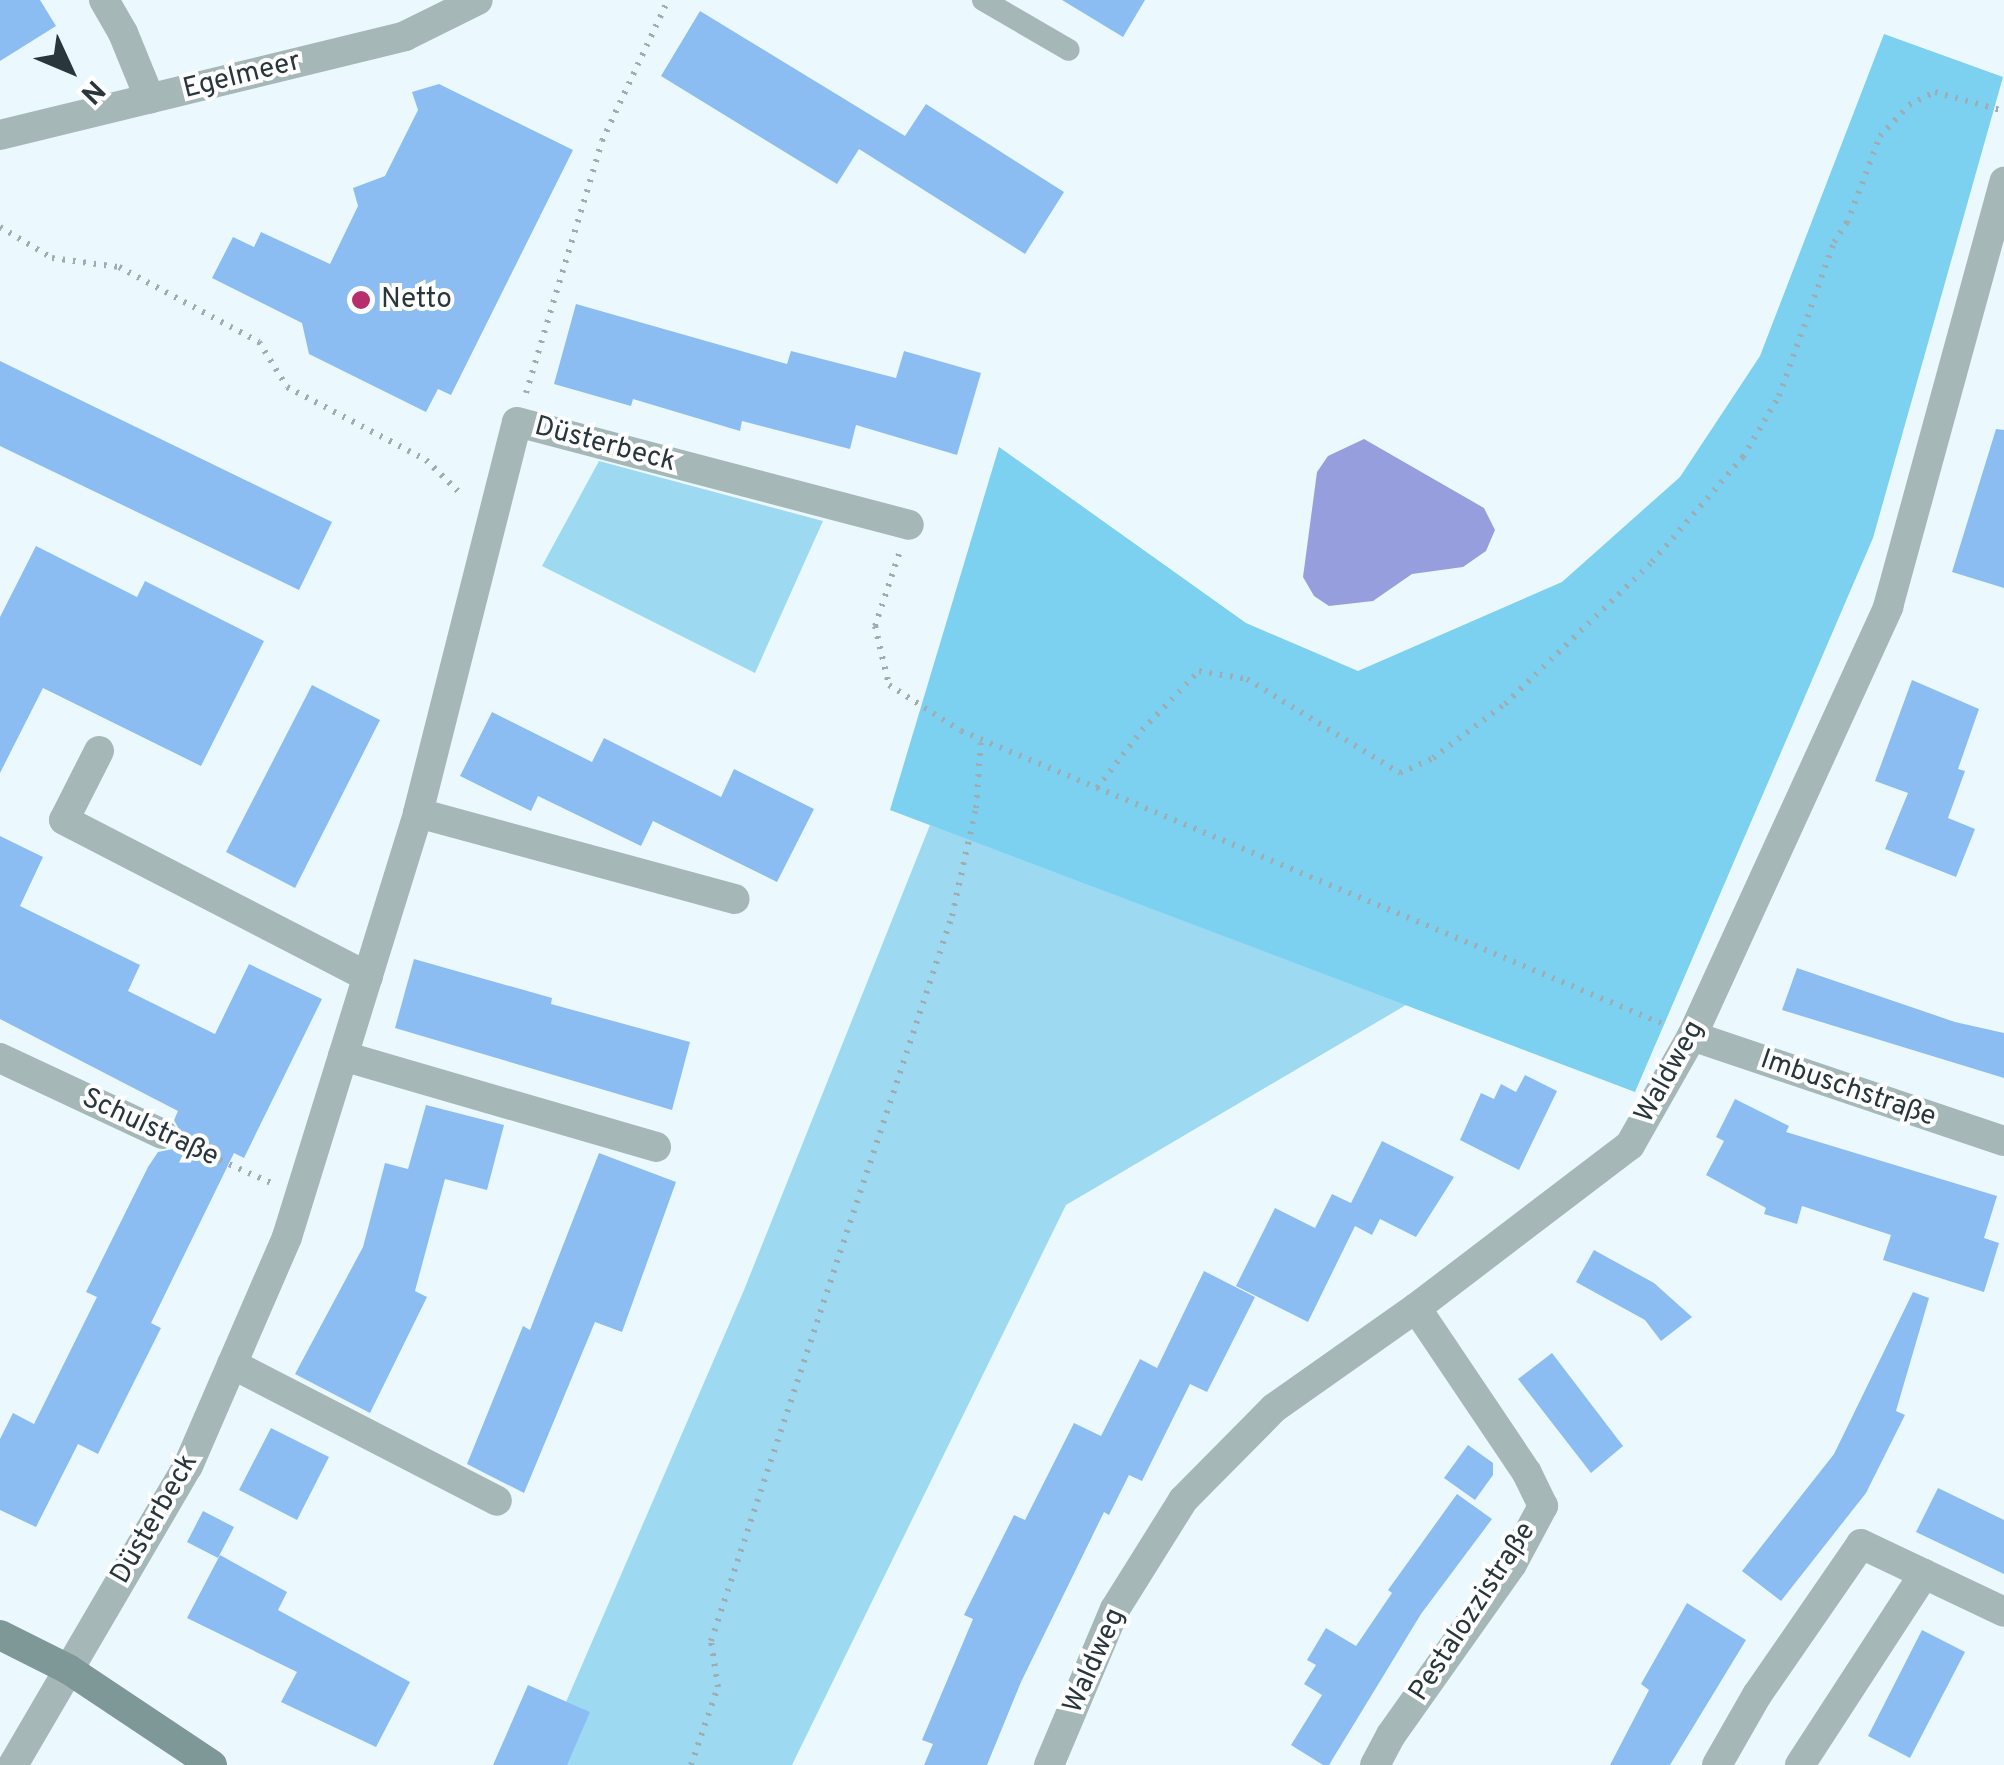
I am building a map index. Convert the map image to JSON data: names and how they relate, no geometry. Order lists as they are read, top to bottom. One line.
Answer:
{"streets":{"street":["Egelmeer","Düsterbeck","Waldweg","Imbuschstraße","Schulstraße","Pestalozzistraße"]},"crossings":[["Düsterbeck","Schulstraße"],["Waldweg","Imbuschstraße"],["Waldweg","Pestalozzistraße"]],"places":["Netto"],"north":"bottom right"}
